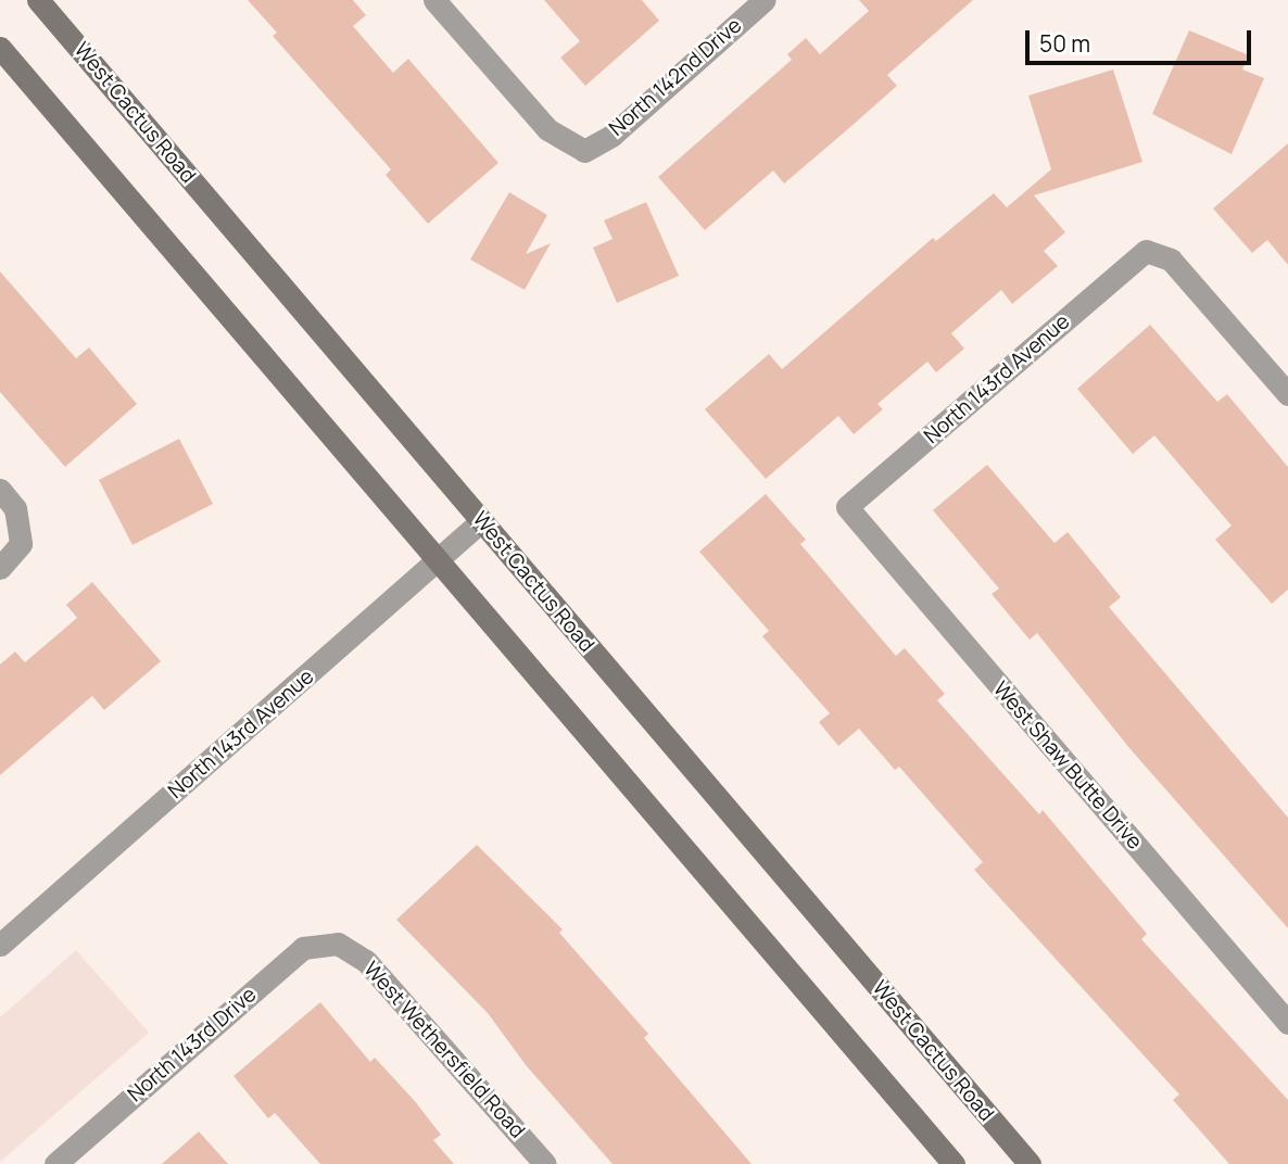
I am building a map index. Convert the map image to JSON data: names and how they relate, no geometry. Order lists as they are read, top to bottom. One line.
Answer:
{"streets":{"main road":["West Cactus Road"],"street":["North 142nd Drive","North 143rd Avenue","West Shaw Butte Drive","North 143rd Drive","West Wethersfield Road"]},"crossings":[["West Cactus Road","North 143rd Avenue"],["North 143rd Avenue","West Shaw Butte Drive"],["North 143rd Drive","West Wethersfield Road"]],"scale_bar":"50 m"}
